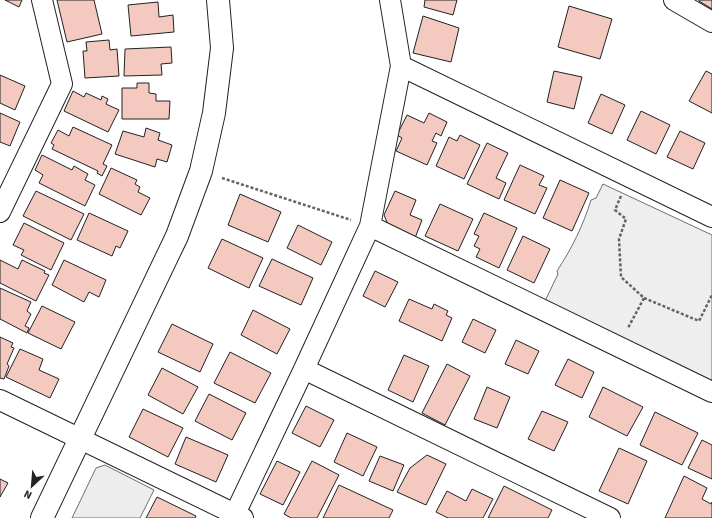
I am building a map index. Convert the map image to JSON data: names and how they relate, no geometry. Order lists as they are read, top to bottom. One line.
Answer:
{"north":"bottom left"}
